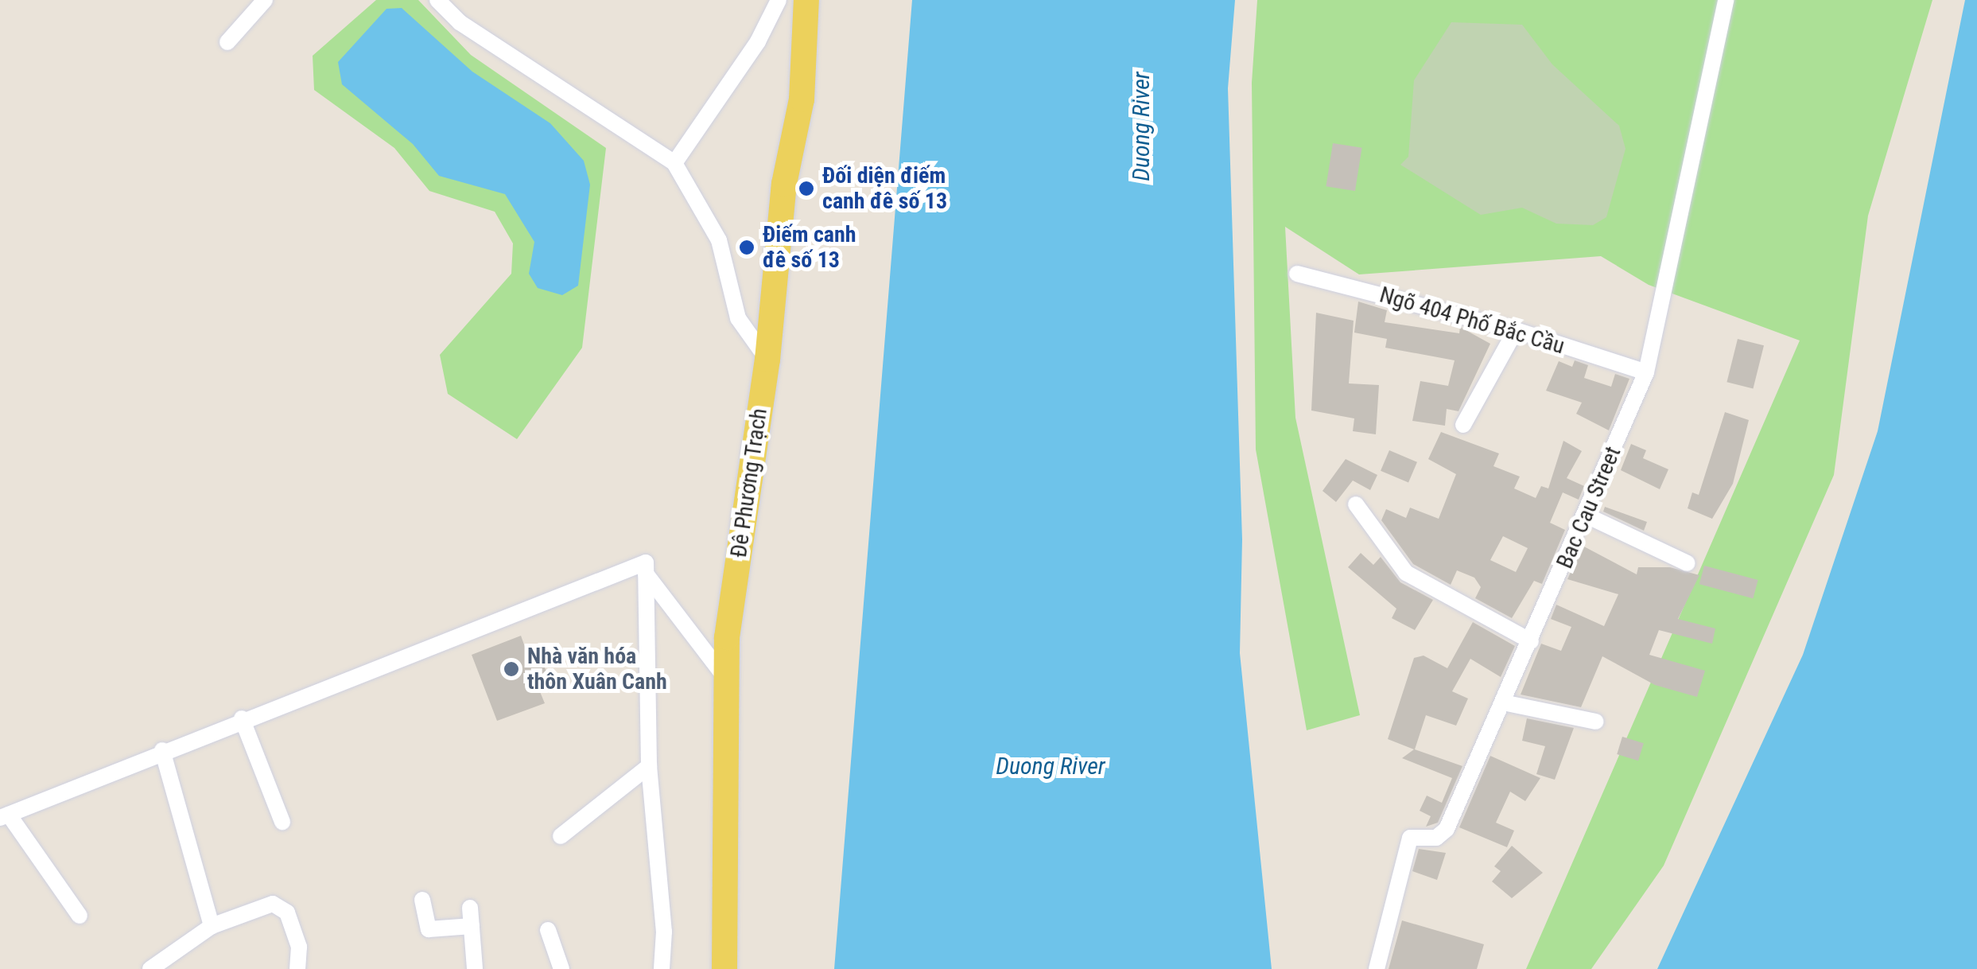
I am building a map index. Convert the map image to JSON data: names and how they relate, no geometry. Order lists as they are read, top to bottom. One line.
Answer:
{"streets":{"main road":["Đê Phương Trạch"],"street":["Ngõ 404 Phố Bắc Cầu","Bac Cau Street"]},"crossings":[["Ngõ 404 Phố Bắc Cầu","Bac Cau Street"]],"water":["Duong River"],"places":["Đối diện điếm canh đê số 13","Điếm canh đê số 13","Nhà văn hóa thôn Xuân Canh"]}
